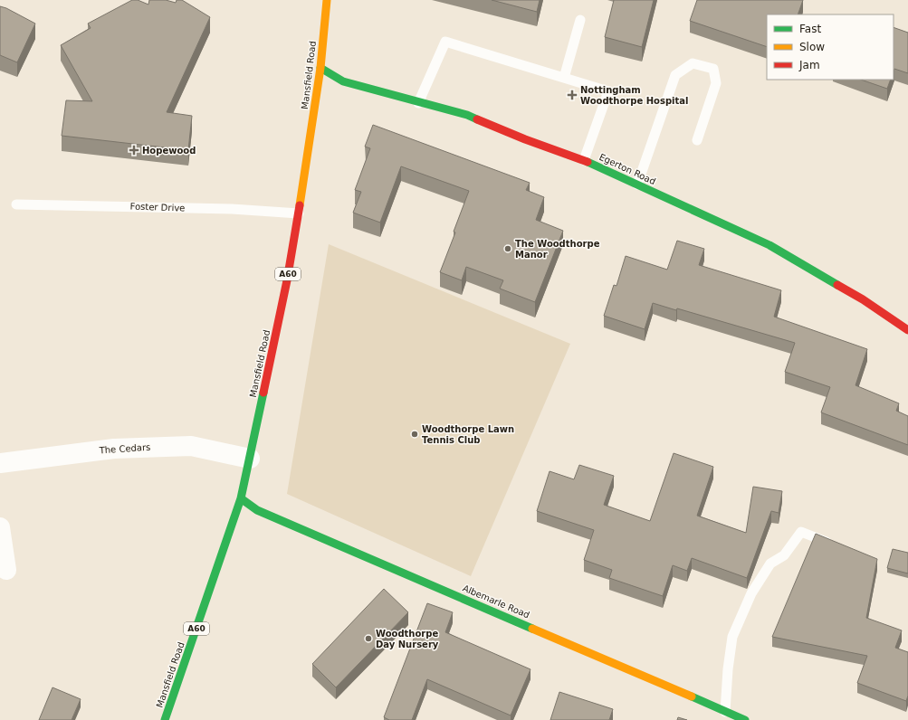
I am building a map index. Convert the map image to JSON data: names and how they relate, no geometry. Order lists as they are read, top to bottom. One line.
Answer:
{"streets":{"main road":["Mansfield Road","Egerton Road","A60","Albemarle Road"],"street":["The Cedars"],"lane":["Foster Drive"]},"crossings":[["Mansfield Road","Egerton Road"],["Mansfield Road","Foster Drive"],["Mansfield Road","The Cedars"],["Mansfield Road","Albemarle Road"]],"places":{"health":["Nottingham Woodthorpe Hospital","Hopewood"],"other":["The Woodthorpe Manor","Woodthorpe Lawn Tennis Club","Woodthorpe Day Nursery"]},"legend":["Fast","Slow","Jam"]}
